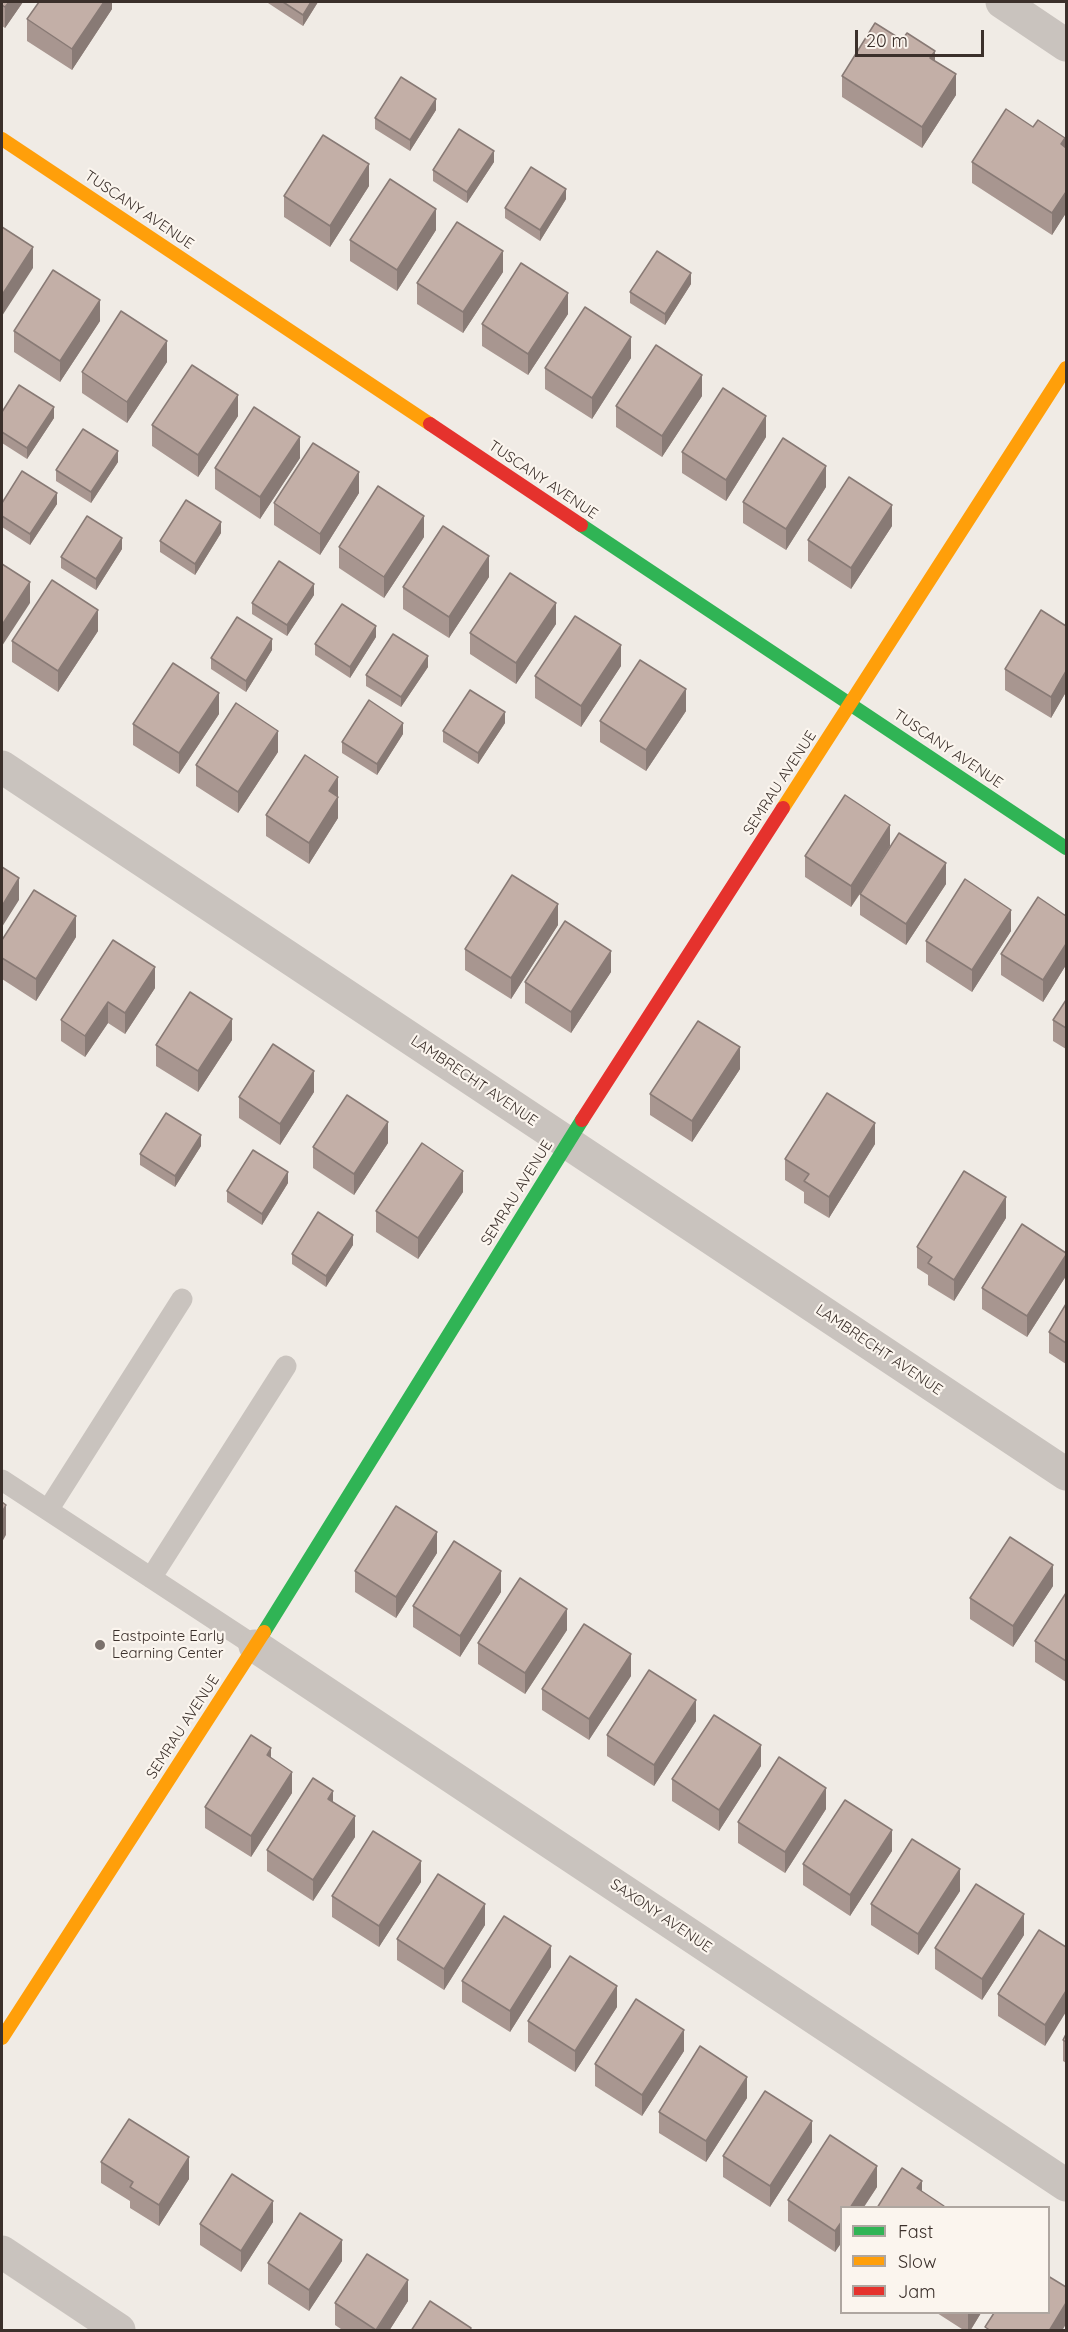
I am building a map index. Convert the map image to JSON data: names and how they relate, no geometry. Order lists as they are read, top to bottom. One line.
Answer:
{"streets":{"street":["TUSCANY AVENUE","SEMRAU AVENUE","LAMBRECHT AVENUE","SAXONY AVENUE"]},"crossings":[["TUSCANY AVENUE","SEMRAU AVENUE"],["SEMRAU AVENUE","LAMBRECHT AVENUE"],["SEMRAU AVENUE","SAXONY AVENUE"]],"places":["Eastpointe Early Learning Center"],"legend":["Fast","Slow","Jam"],"scale_bar":"20 m"}
